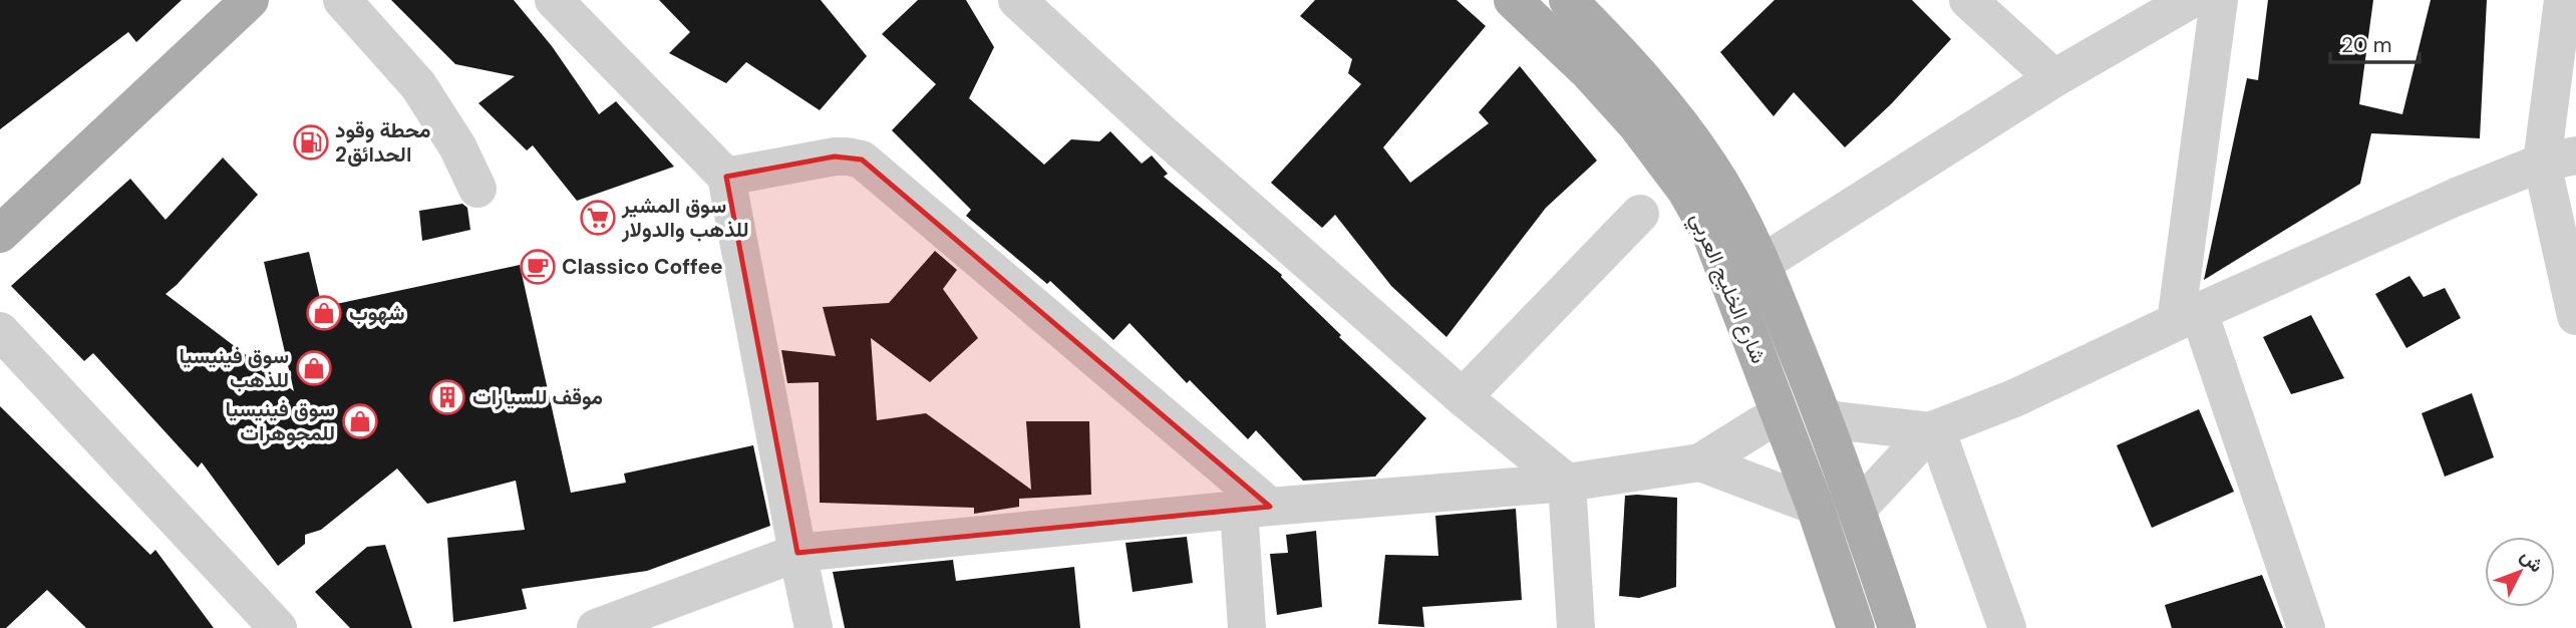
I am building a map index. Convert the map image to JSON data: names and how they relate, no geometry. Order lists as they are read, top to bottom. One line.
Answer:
{"streets":{"main road":["شارع الخليج العربي"]},"places":{"fuel station":["محطة وقود الحدائق2"],"supermarket":["سوق المشير للذهب والدولار"],"cafe":["Classico Coffee"],"shop":["شهوب","سوق فينيسيا للذهب","سوق فينيسيا للمجوهرات"],"building":["موقف للسيارات"]},"scale_bar":"20 m","north":"top right"}
